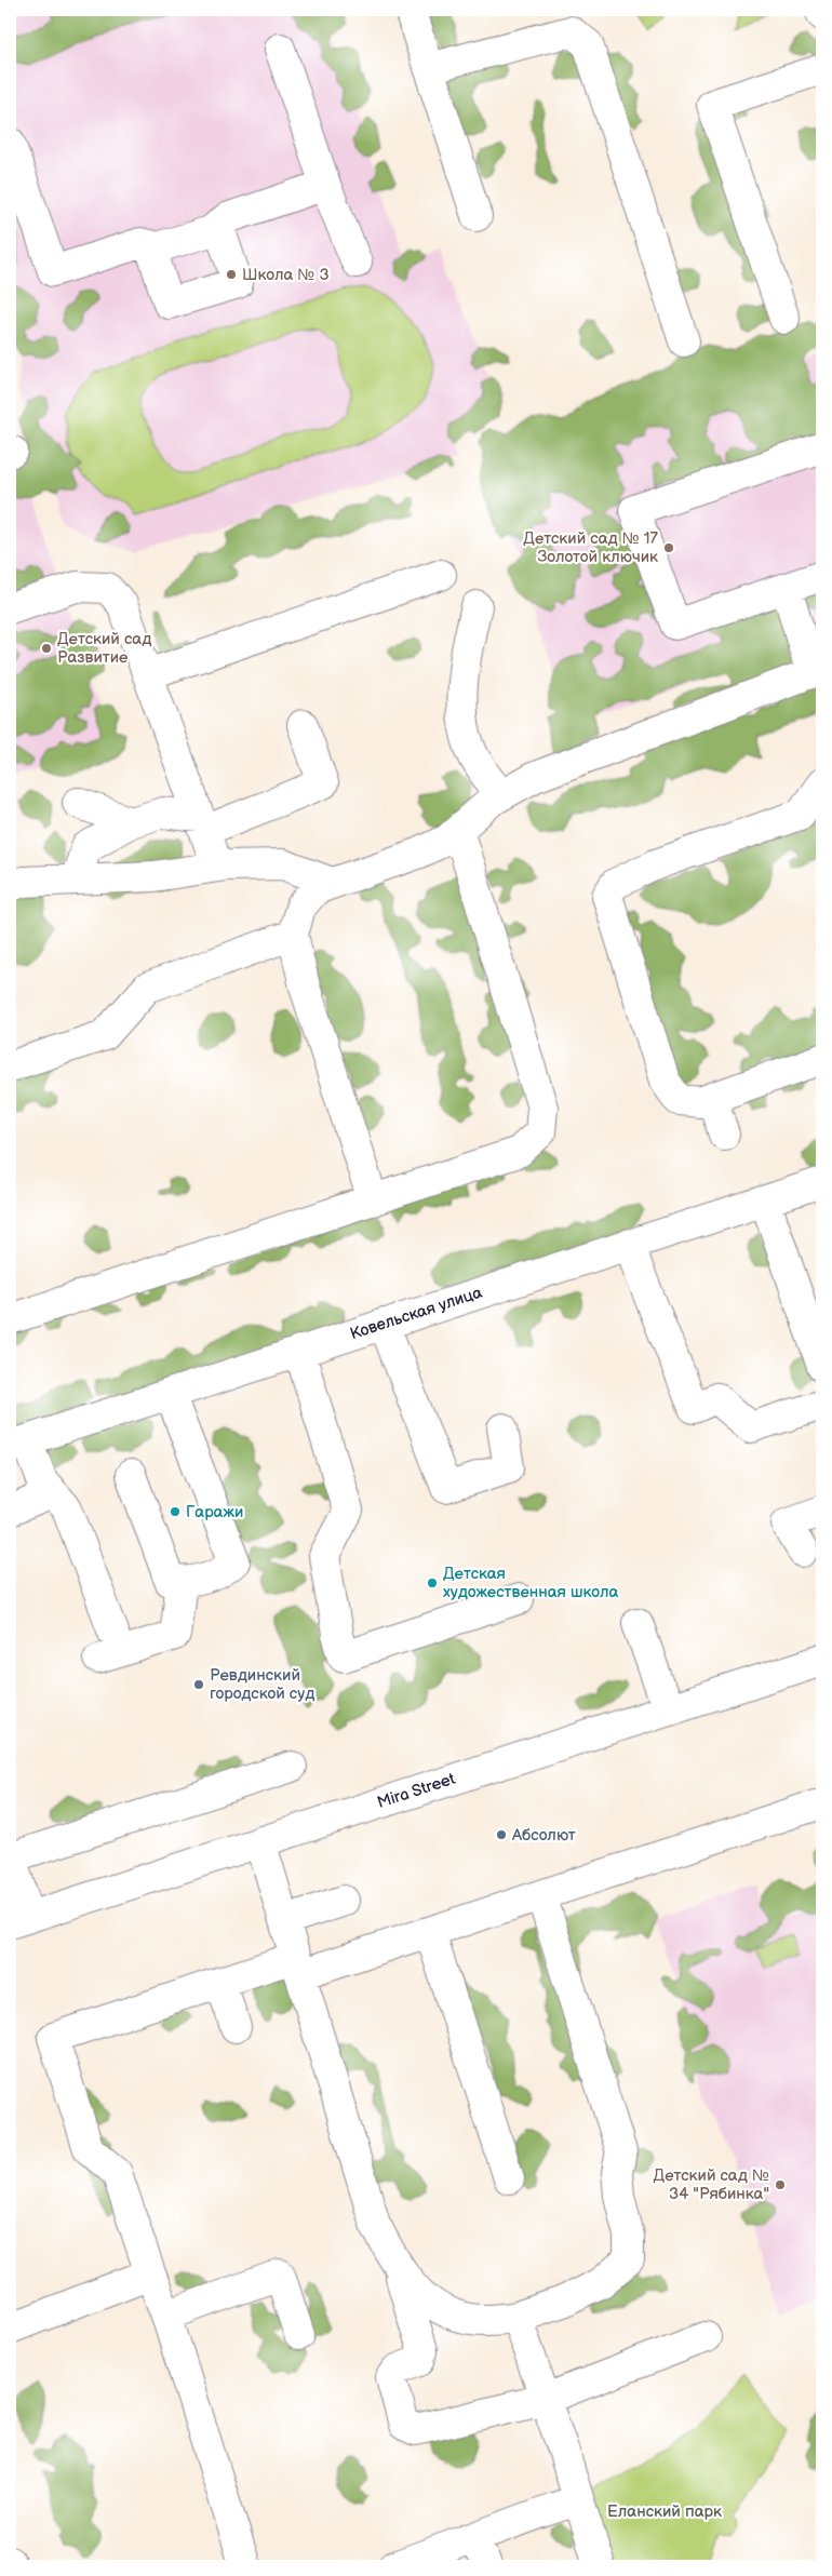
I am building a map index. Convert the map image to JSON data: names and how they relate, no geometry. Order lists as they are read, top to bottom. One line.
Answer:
{"streets":{"street":["Ковельская улица","Mira Street"]},"parks":["Еланский парк"],"places":["Школа № 3","Детский сад № 17 Золотой ключик","Детский сад Развитие","Гаражи","Детская художественная школа","Ревдинский городской суд","Абсолют","Детский сад № 34 \"Рябинка\""]}
